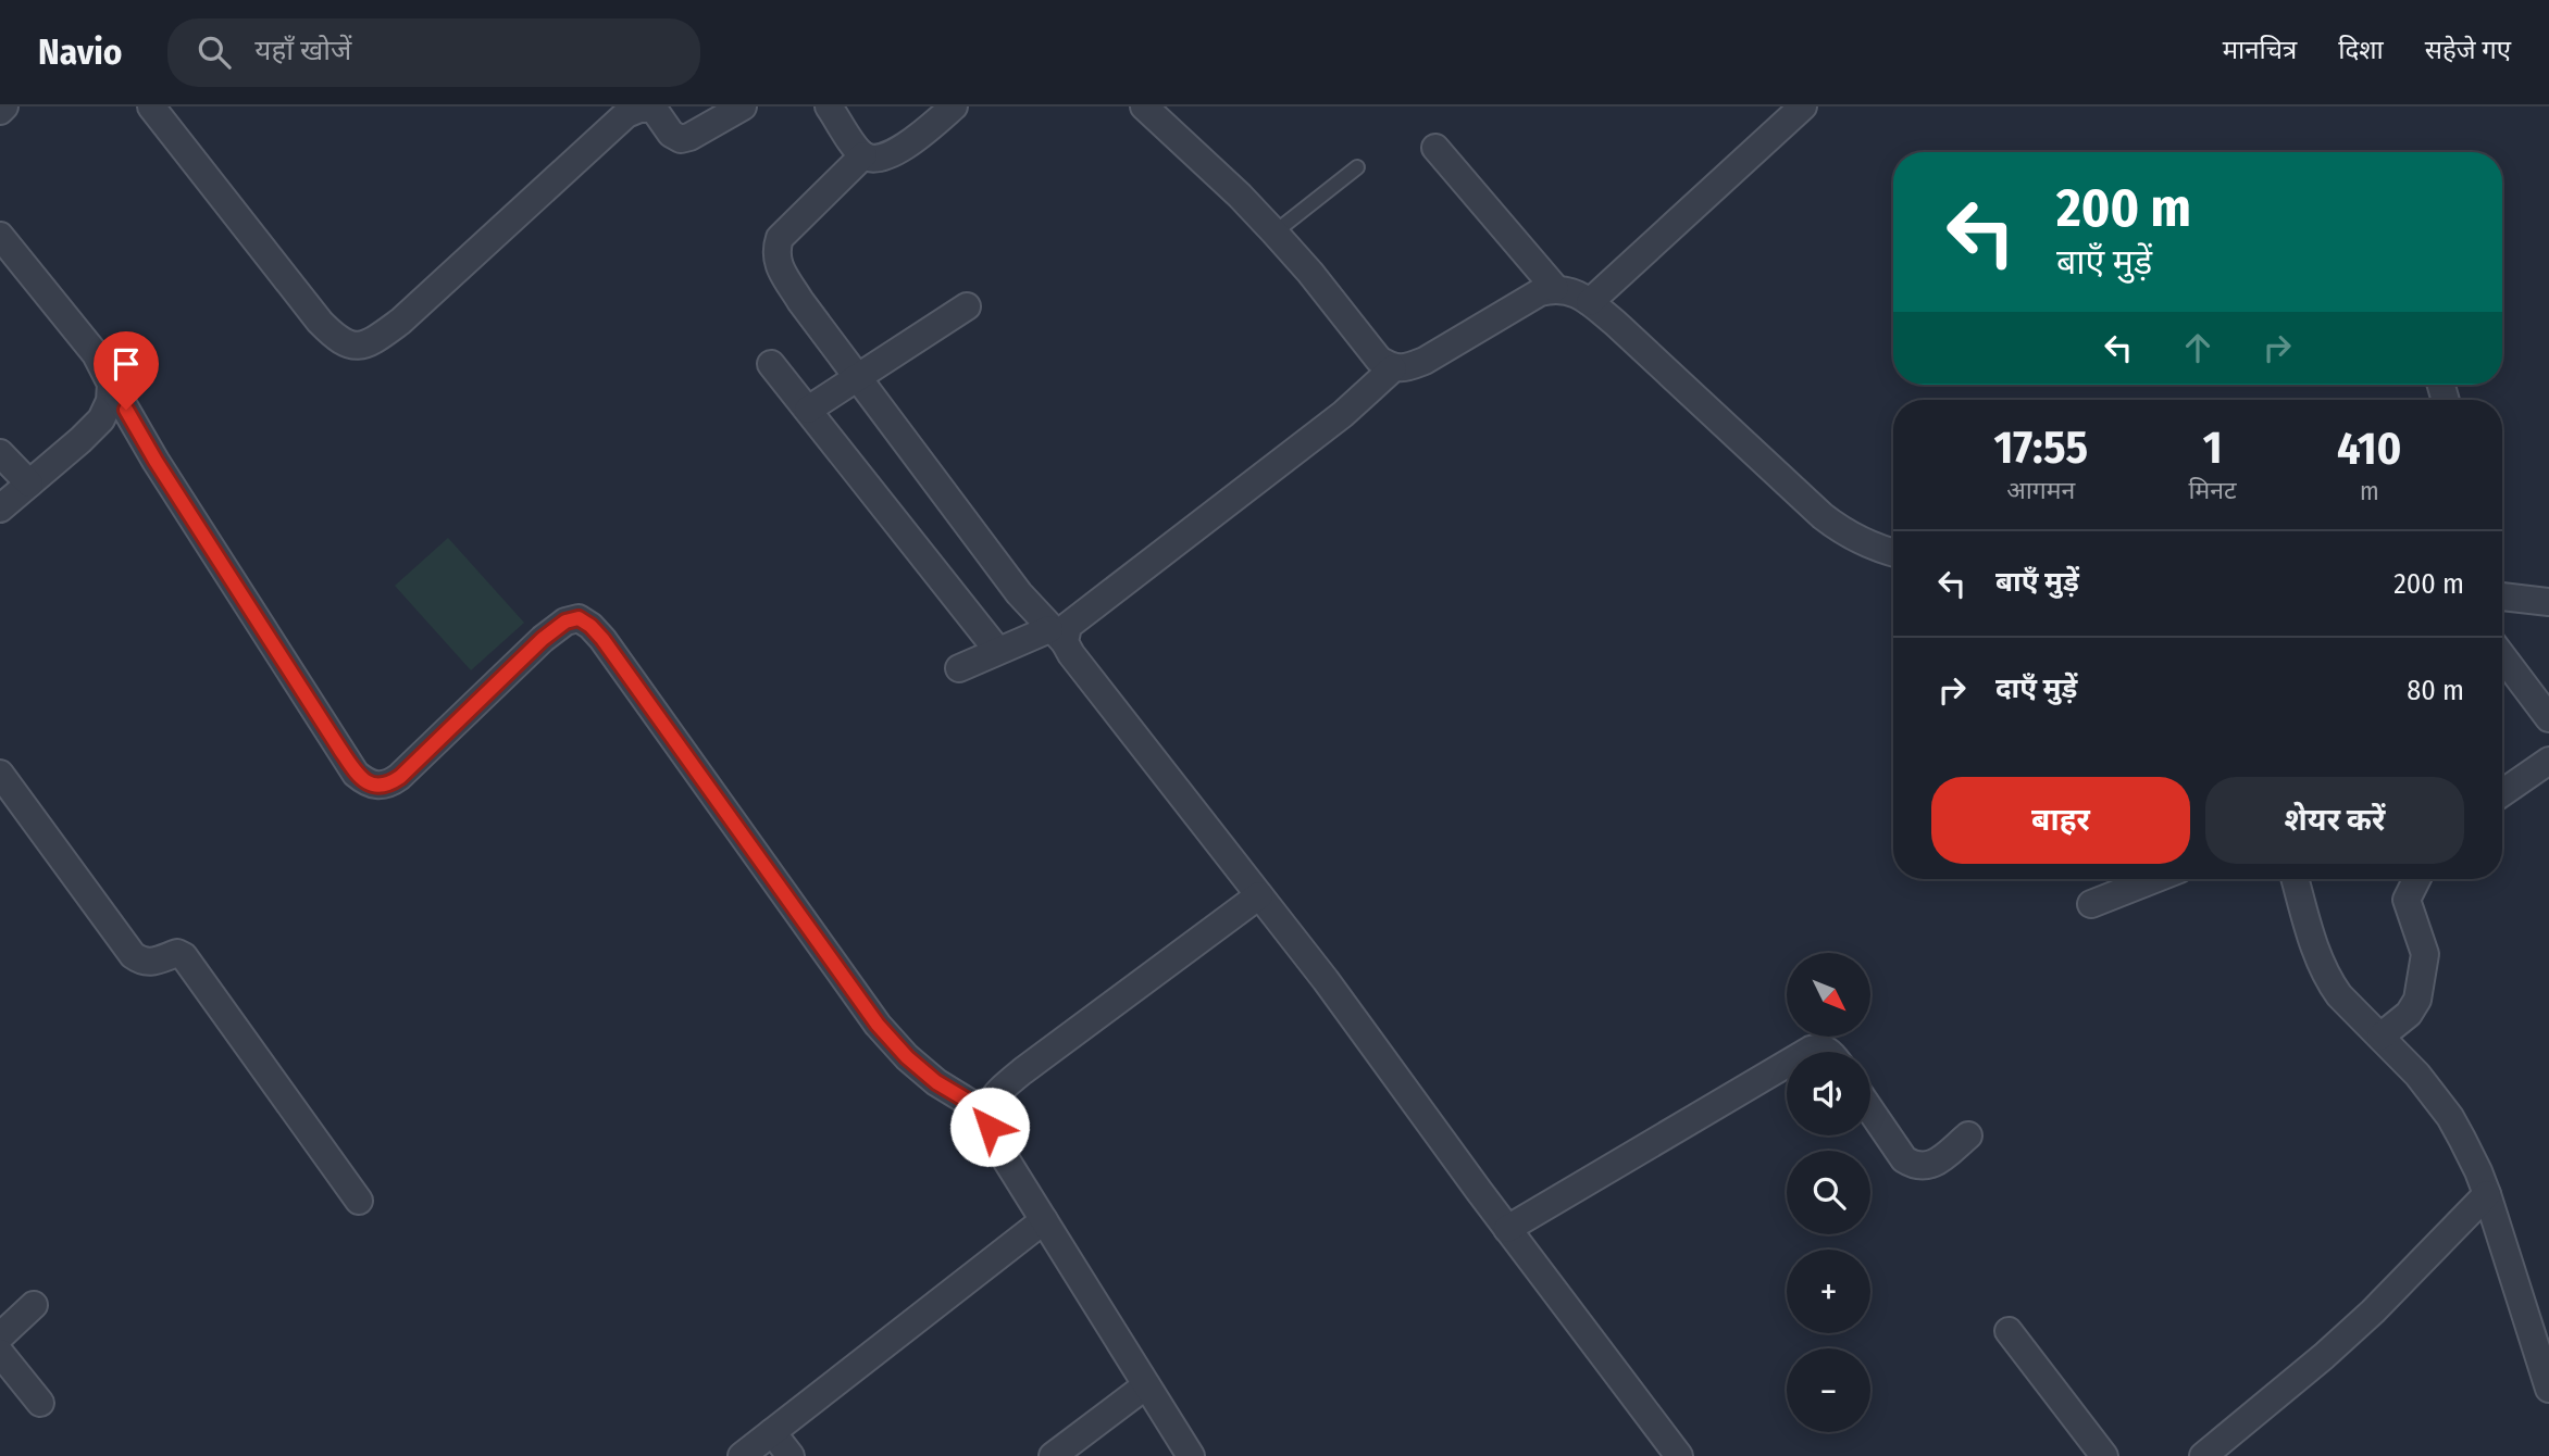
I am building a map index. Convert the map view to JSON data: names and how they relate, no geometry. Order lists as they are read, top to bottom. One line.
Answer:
{"north":"bottom right","page":{"header":"Navio","search":"यहाँ खोजें","nav":["मानचित्र","दिशा","सहेजे गए"],"turn":["200 m","बाएँ मुड़ें"],"eta":["17:55","आगमन","1","मिनट","410","m"],"list":[{"name":"बाएँ मुड़ें","value":"200 m"},{"name":"दाएँ मुड़ें","value":"80 m"}],"buttons":["बाहर","शेयर करें"],"map_buttons":["+","−"]}}
